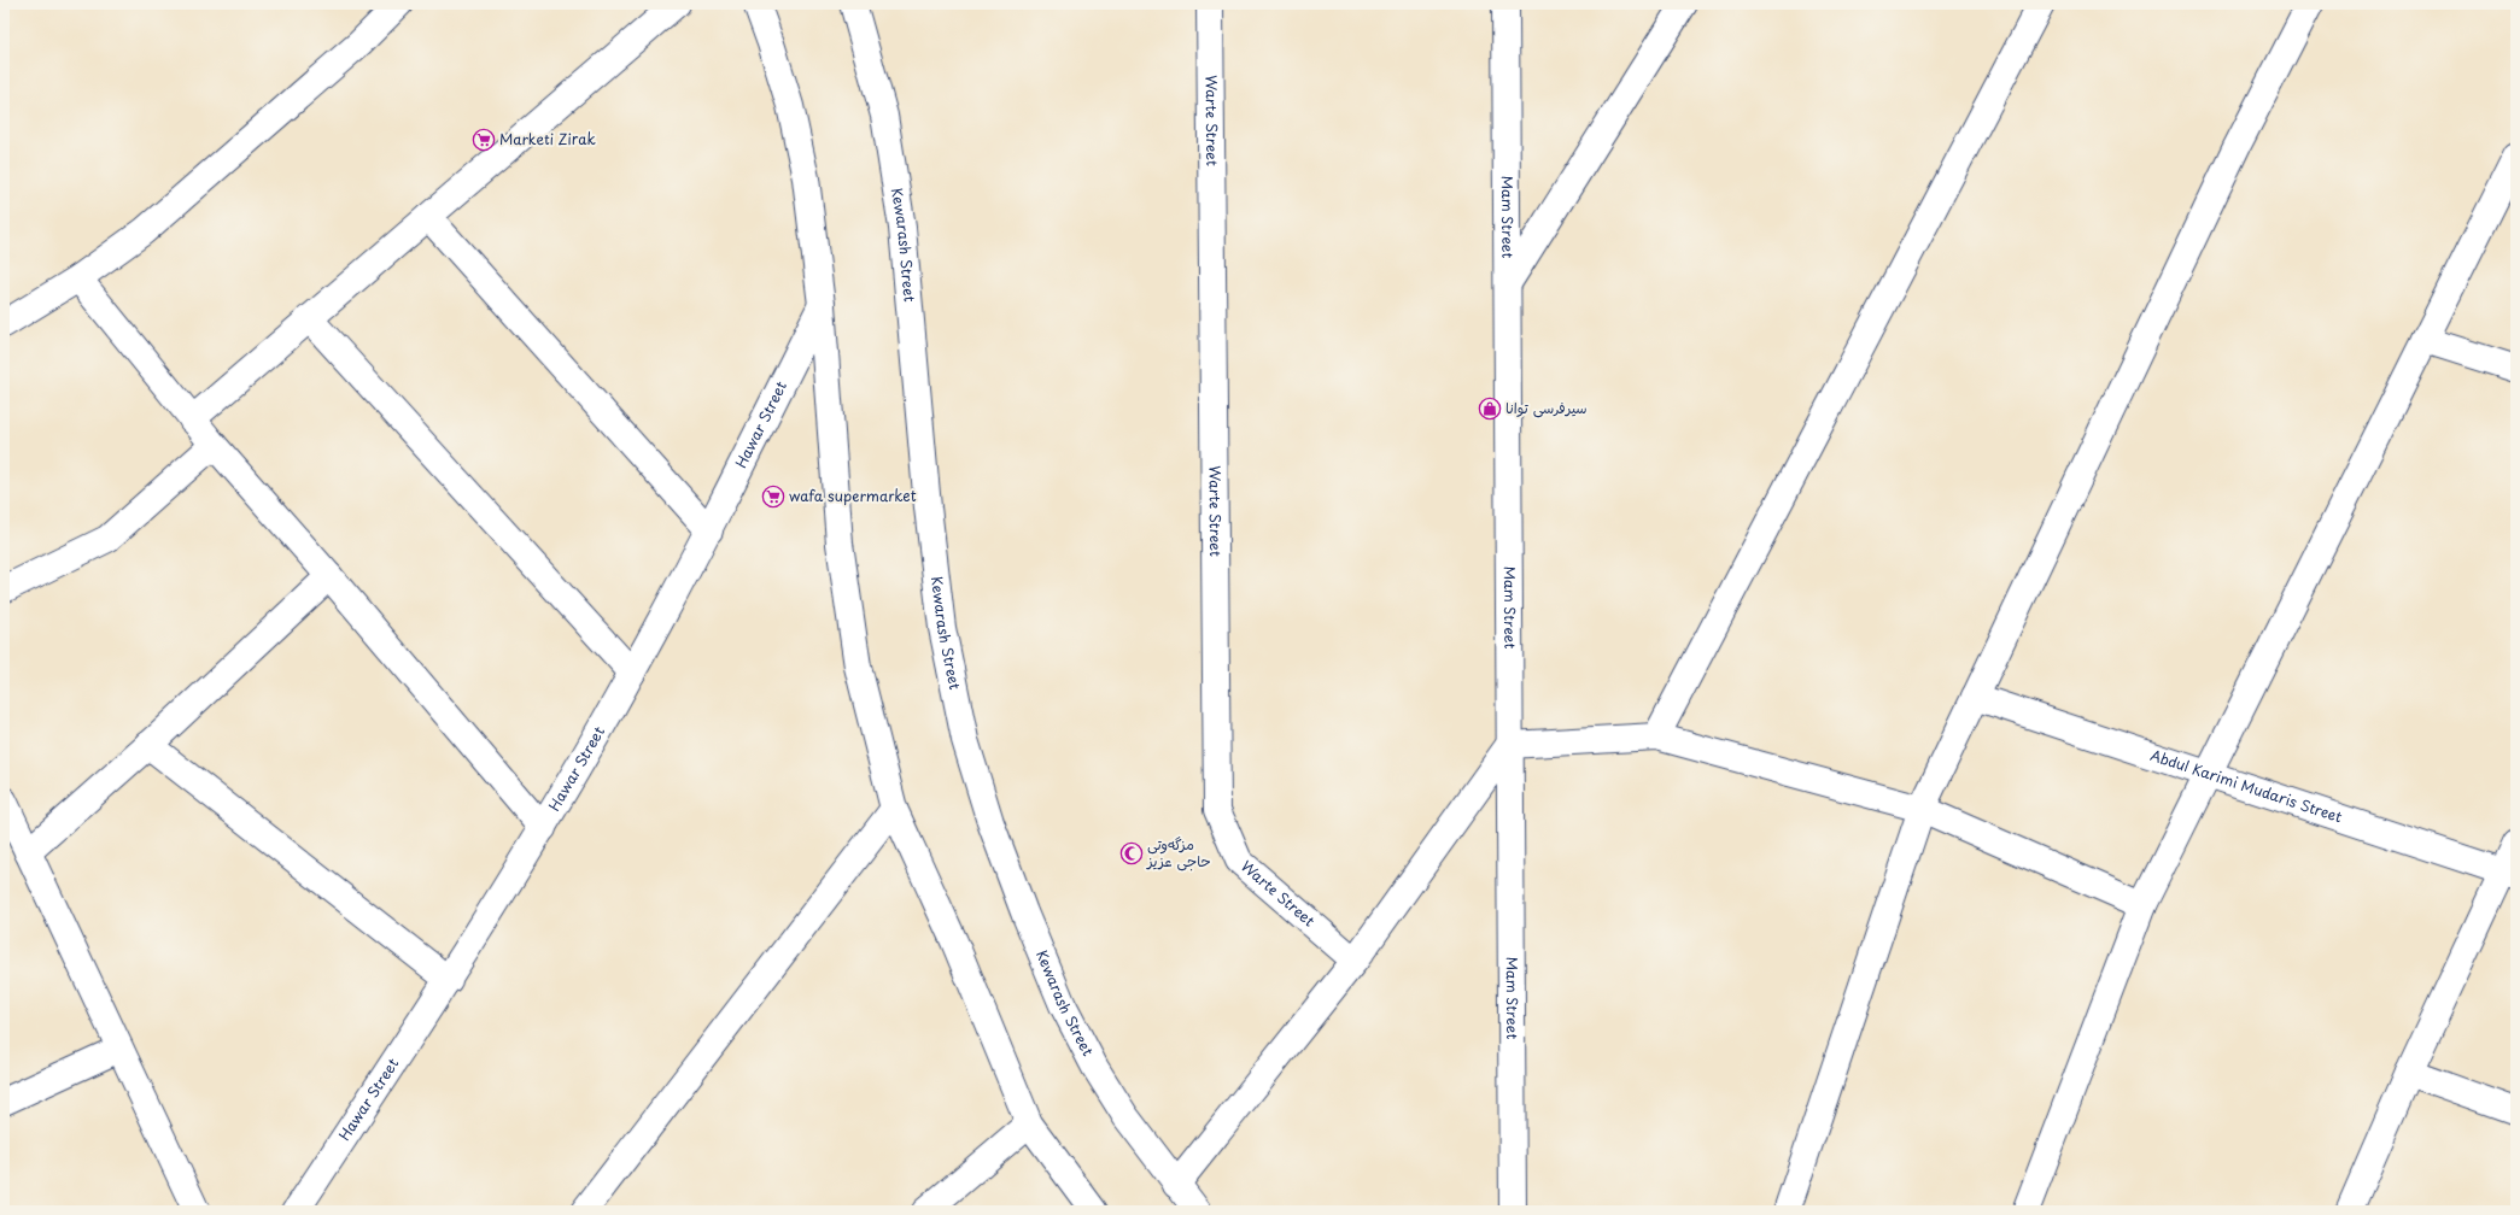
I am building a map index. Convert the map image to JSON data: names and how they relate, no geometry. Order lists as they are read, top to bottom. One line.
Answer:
{"streets":{"street":["Warte Street","Mam Street","Kewarash Street","Hawar Street","Abdul Karimi Mudaris Street"]},"places":{"supermarket":["Marketi Zirak","wafa supermarket"],"shop":["سيرفرسى توانا"],"mosque":["مزگەوتی حاجی عزیز"]}}
